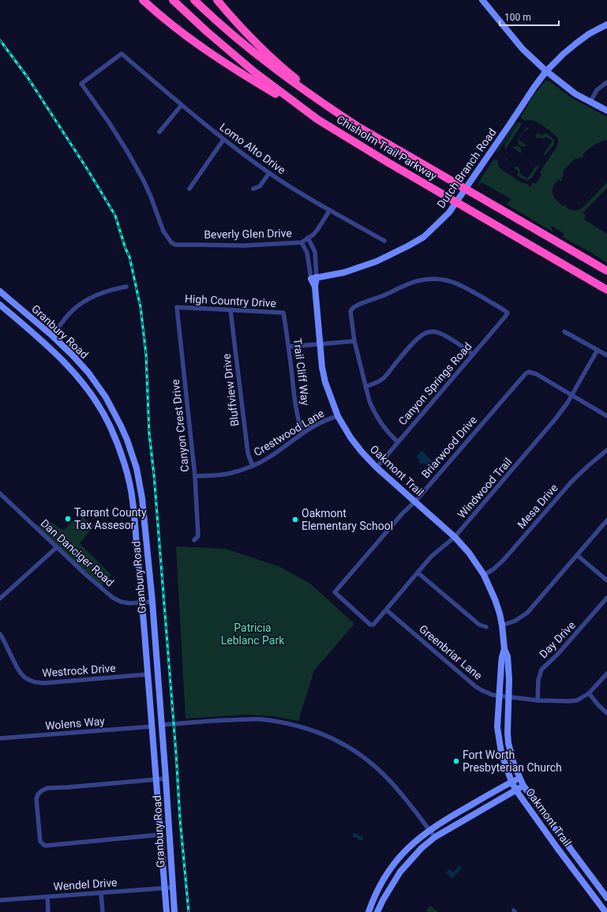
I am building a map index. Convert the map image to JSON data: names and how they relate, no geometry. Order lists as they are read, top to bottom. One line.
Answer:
{"streets":{"highway":["Chisholm Trail Parkway"],"street":["Lomo Alto Drive","Dutch Branch Road","Beverly Glen Drive","High Country Drive","Granbury Road","Trail Cliff Way","Canyon Springs Road","Bluffview Drive","Canyon Crest Drive","Crestwood Lane","Briarwood Drive","Oakmont Trail","Windwood Trail","Mesa Drive","Dan Danciger Road","Day Drive","Greenbriar Lane","Westrock Drive","Wolens Way","Wendel Drive"]},"crossings":[["Lomo Alto Drive","Beverly Glen Drive"],["Dutch Branch Road","Oakmont Trail"],["Beverly Glen Drive","Oakmont Trail"],["High Country Drive","Trail Cliff Way"],["High Country Drive","Bluffview Drive"],["High Country Drive","Canyon Crest Drive"],["Granbury Road","Dan Danciger Road"],["Granbury Road","Westrock Drive"],["Granbury Road","Wolens Way"],["Granbury Road","Wendel Drive"],["Trail Cliff Way","Crestwood Lane"],["Canyon Springs Road","Oakmont Trail"],["Bluffview Drive","Crestwood Lane"],["Canyon Crest Drive","Crestwood Lane"],["Crestwood Lane","Oakmont Trail"],["Briarwood Drive","Oakmont Trail"],["Briarwood Drive","Windwood Trail"],["Oakmont Trail","Windwood Trail"],["Oakmont Trail","Mesa Drive"],["Oakmont Trail","Greenbriar Lane"],["Windwood Trail","Greenbriar Lane"],["Day Drive","Greenbriar Lane"]],"parks":["Patricia Leblanc Park"],"places":["Tarrant County Tax Assesor","Oakmont Elementary School","Fort Worth Presbyterian Church"],"scale_bar":"100 m"}
